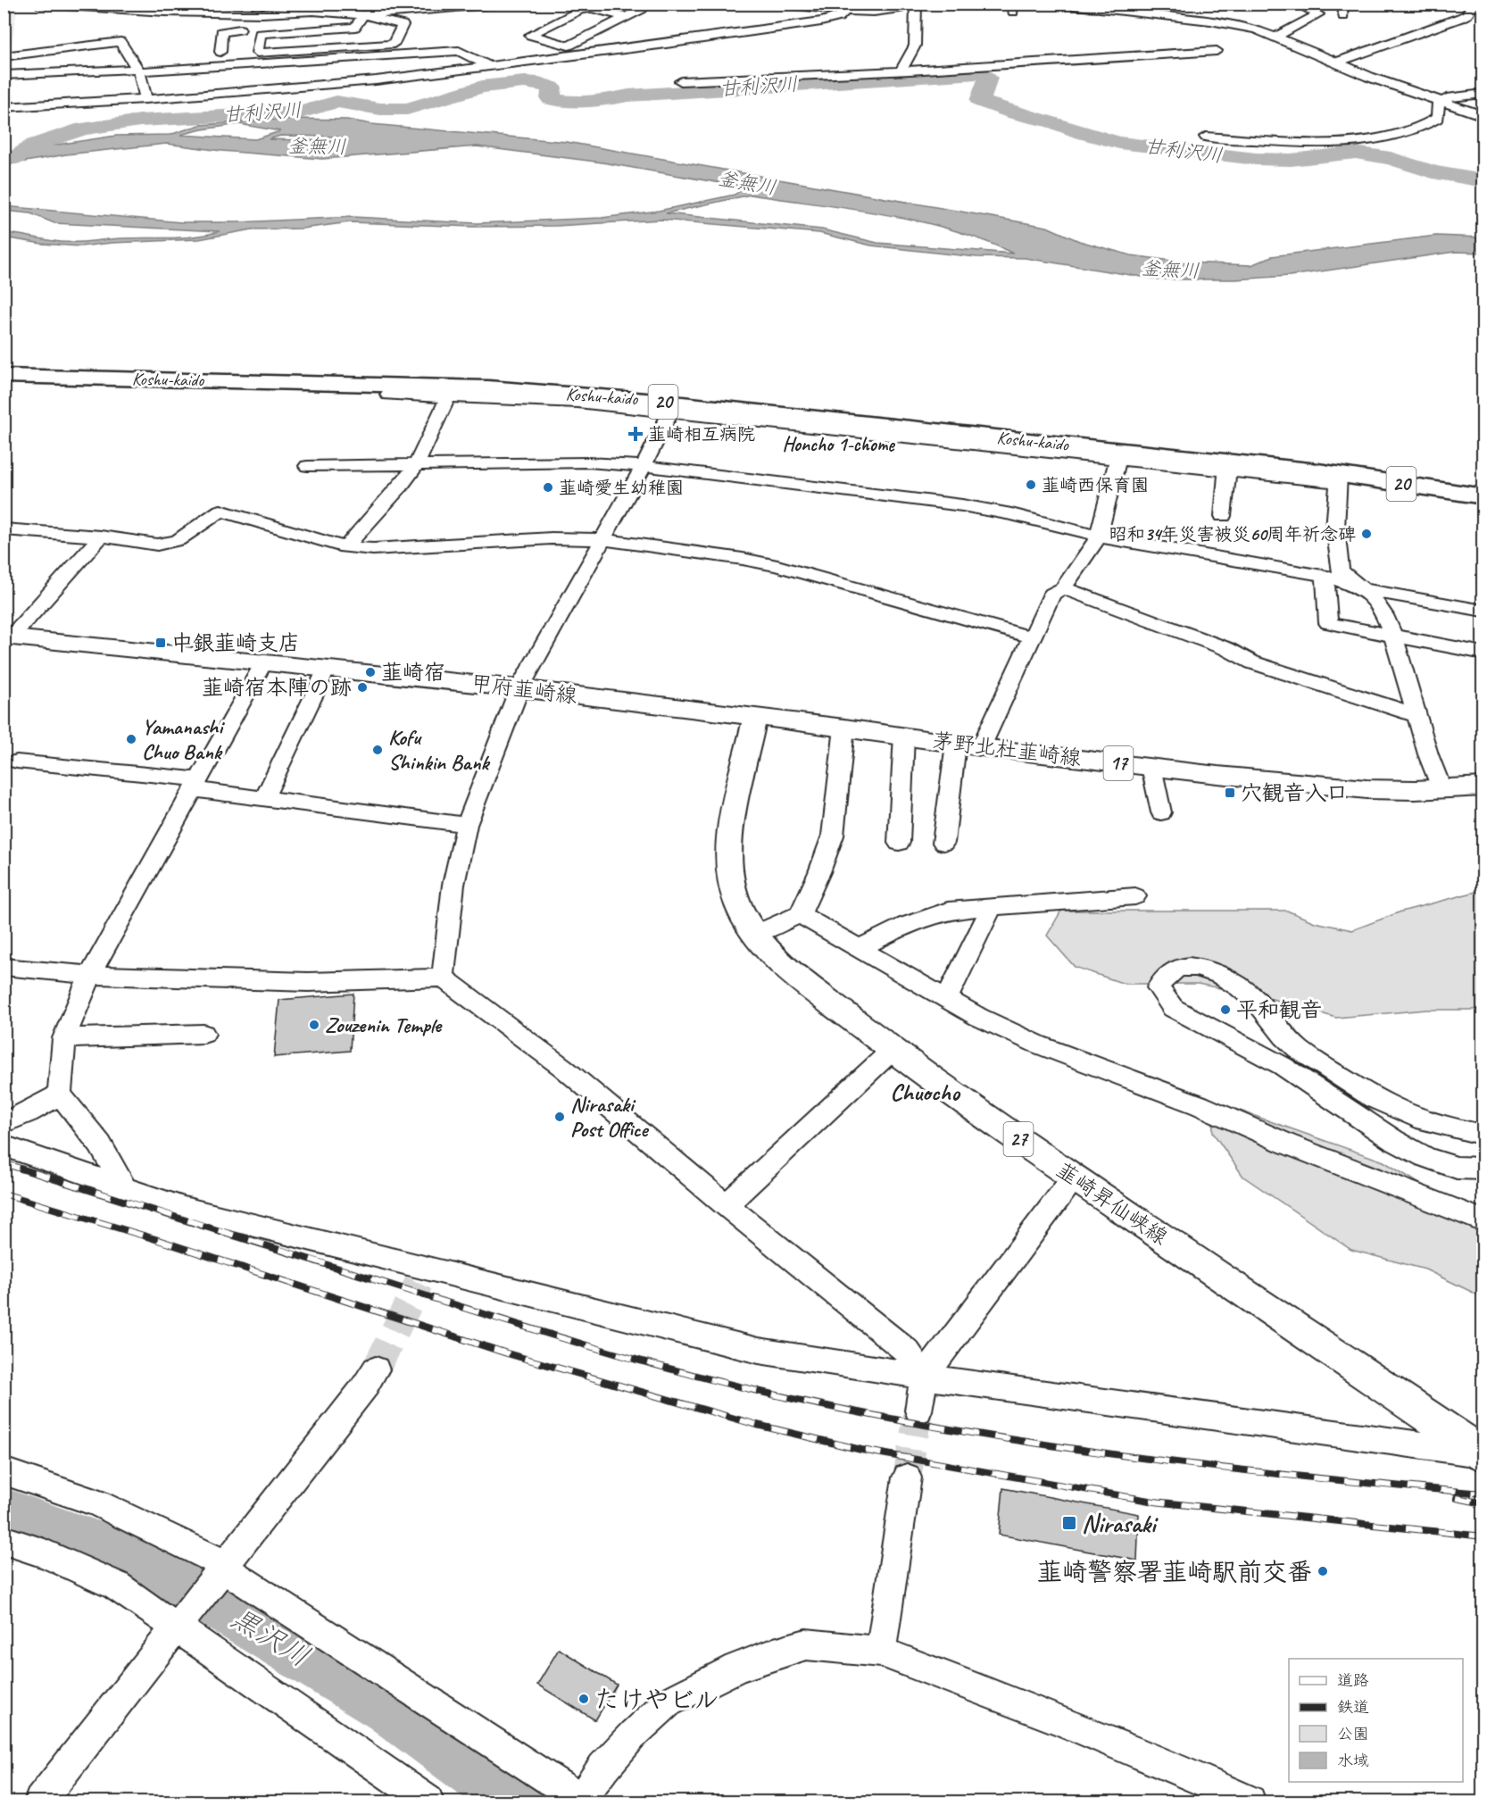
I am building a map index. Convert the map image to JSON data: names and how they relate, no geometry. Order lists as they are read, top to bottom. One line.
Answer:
{"streets":{"highway":["Koshu-kaido","20"],"main road":["甲府韮崎線","茅野北杜韮崎線","17","27","韮崎昇仙峡線"]},"crossings":[["甲府韮崎線","茅野北杜韮崎線"],["甲府韮崎線","韮崎昇仙峡線"],["茅野北杜韮崎線","韮崎昇仙峡線"]],"districts":["Honcho 1-chome","Chuocho"],"water":["甘利沢川","釜無川","黒沢川"],"places":{"health":["韮崎相互病院"],"other":["韮崎西保育園","韮崎愛生幼稚園","昭和34年災害被災60周年祈念碑","韮崎宿","韮崎宿本陣の跡","Yamanashi Chuo Bank","Kofu Shinkin Bank","平和観音","Zouzenin Temple","Nirasaki Post Office","韮崎警察署韮崎駅前交番","たけやビル"],"transit":["中銀韮崎支店","穴観音入口","Nirasaki"]},"legend":["道路","鉄道","公園","水域"]}
